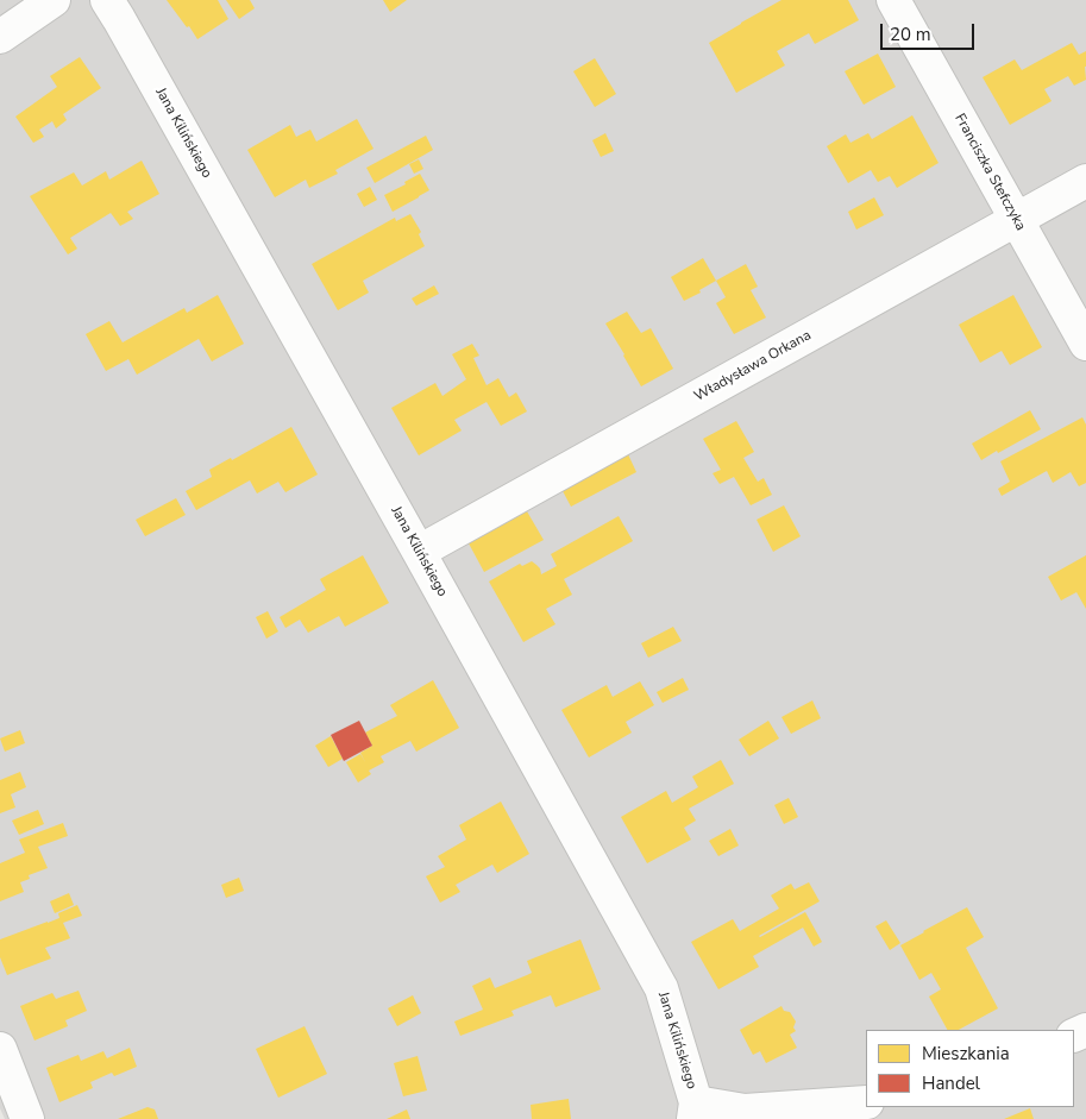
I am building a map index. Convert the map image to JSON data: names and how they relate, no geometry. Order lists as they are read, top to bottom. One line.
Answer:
{"streets":{"street":["Jana Kilińskiego","Franciszka Stefczyka","Władysława Orkana"]},"crossings":[["Jana Kilińskiego","Władysława Orkana"],["Franciszka Stefczyka","Władysława Orkana"]],"legend":["Mieszkania","Handel"],"scale_bar":"20 m"}
